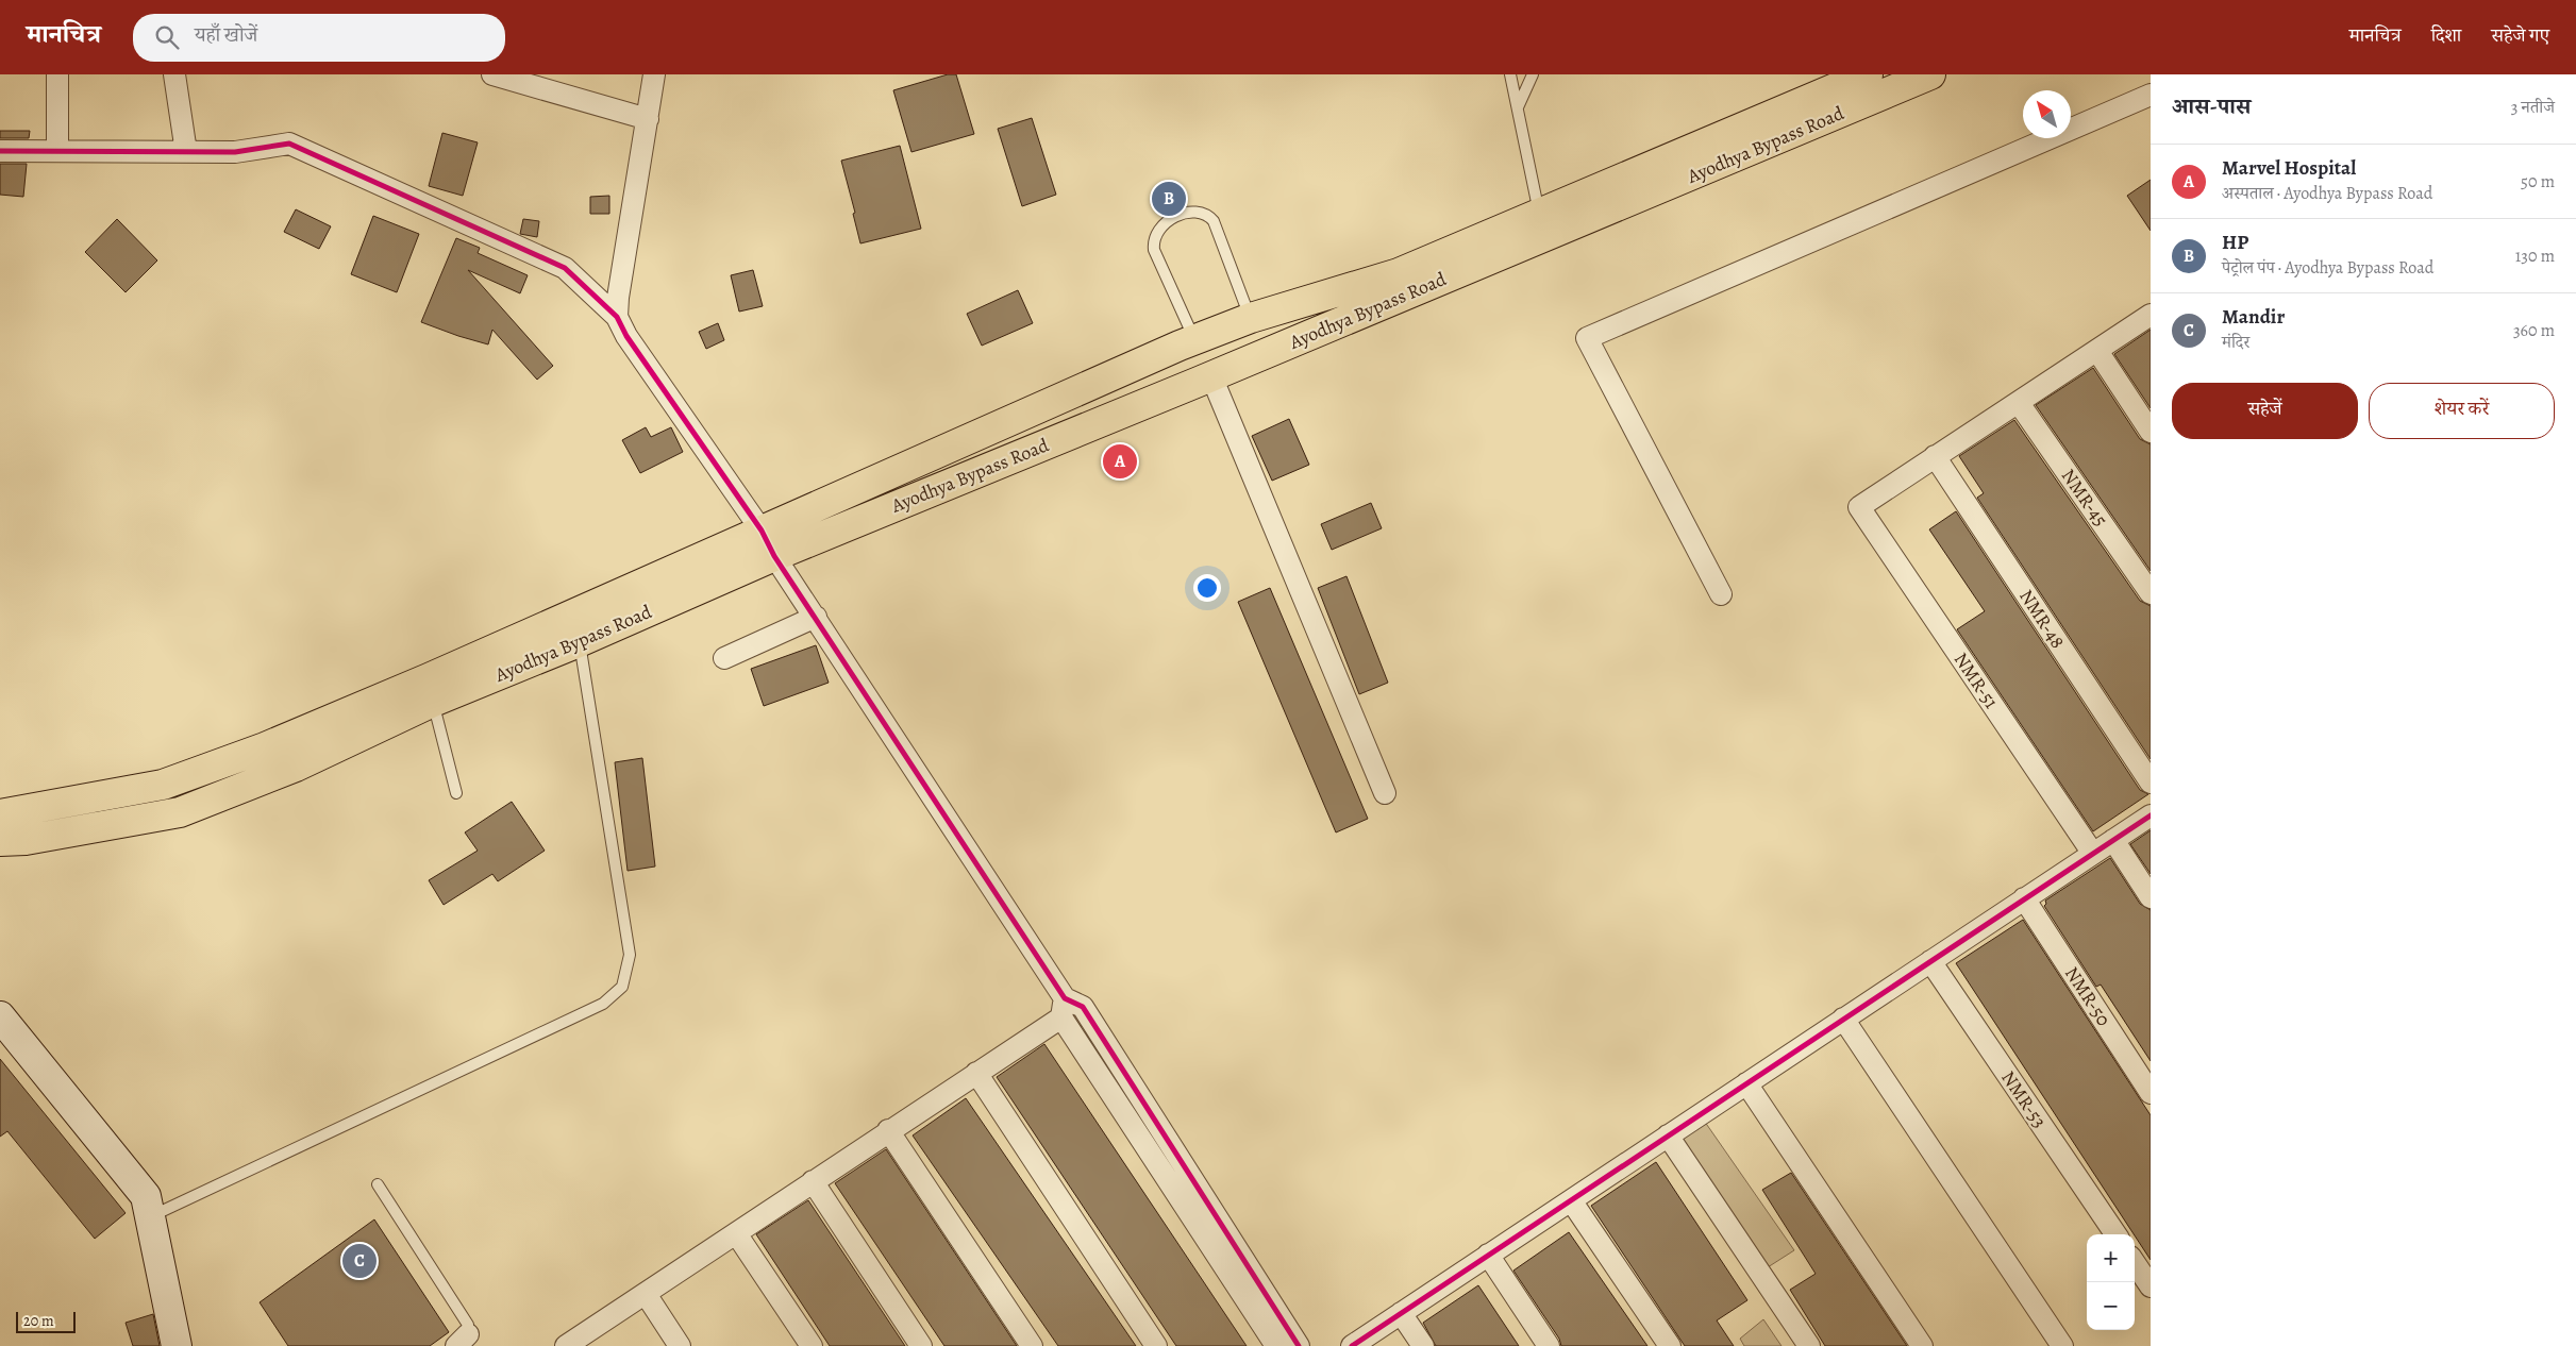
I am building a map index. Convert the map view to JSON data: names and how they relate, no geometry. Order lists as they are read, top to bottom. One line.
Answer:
{"streets":{"main road":["Ayodhya Bypass Road"],"street":["NMR-45","NMR-48","NMR-51","NMR-50","NMR-53"]},"crossings":[["NMR-48","NMR-51"]],"scale_bar":"20 m","north":"top left","page":{"header":"मानचित्र","search":"यहाँ खोजें","nav":["मानचित्र","दिशा","सहेजे गए"],"heading":["आस-पास","3 नतीजे"],"list":[{"mark":"A","name":"Marvel Hospital","note":"अस्पताल · Ayodhya Bypass Road","value":"50 m"},{"mark":"B","name":"HP","note":"पेट्रोल पंप · Ayodhya Bypass Road","value":"130 m"},{"mark":"C","name":"Mandir","note":"मंदिर","value":"360 m"}],"pins":["B","A","C"],"buttons":["सहेजें","शेयर करें"],"map_buttons":["+","−"],"scale":"20 m"}}
